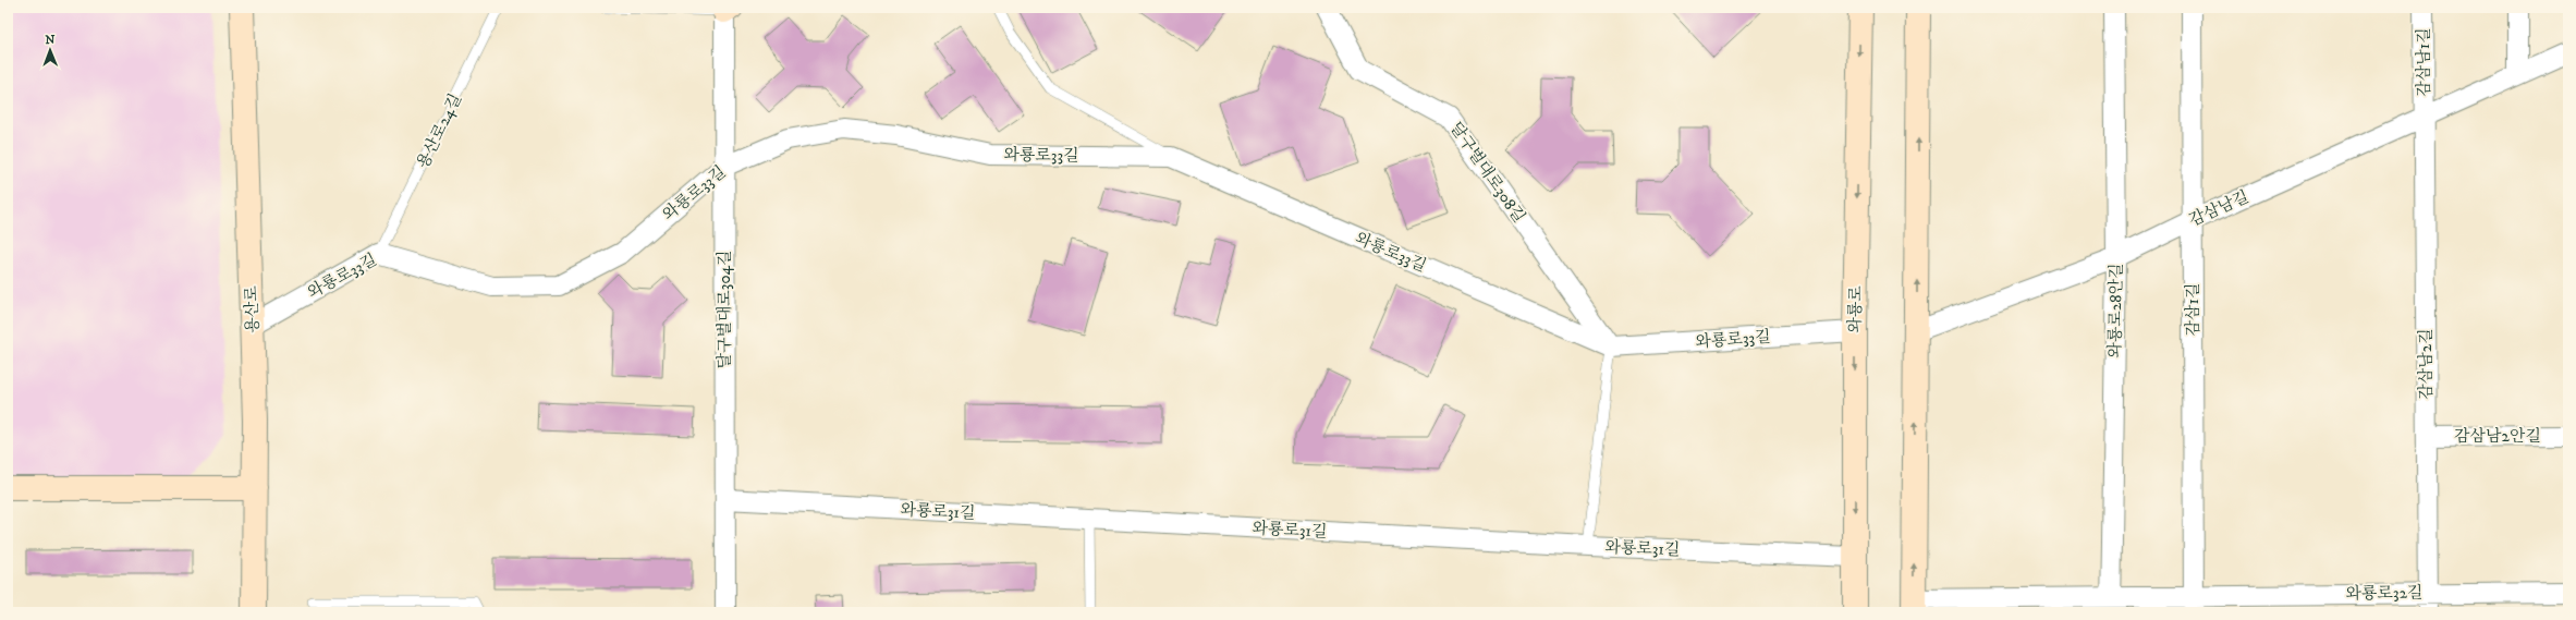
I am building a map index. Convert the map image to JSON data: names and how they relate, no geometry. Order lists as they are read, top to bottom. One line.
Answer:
{"streets":{"main road":["용산로","와룡로"],"street":["감삼남1길","와룡로33길","달구벌대로308길","감삼남길","달구벌대로304길","감삼1길","와룡로28안길","감삼남2길","감삼남2안길","와룡로31길","와룡로32길"],"lane":["용산로24길"]},"crossings":[["감삼남1길","감삼남길"],["감삼남1길","감삼남2길"],["용산로24길","와룡로33길"],["와룡로33길","달구벌대로308길"],["와룡로33길","용산로"],["와룡로33길","달구벌대로304길"],["와룡로33길","와룡로"],["감삼남길","감삼1길"],["감삼남길","와룡로28안길"],["감삼남길","감삼남2길"],["달구벌대로304길","와룡로31길"],["와룡로","와룡로31길"],["감삼1길","와룡로32길"],["와룡로28안길","와룡로32길"],["감삼남2길","감삼남2안길"],["감삼남2길","와룡로32길"]],"north":"top"}
